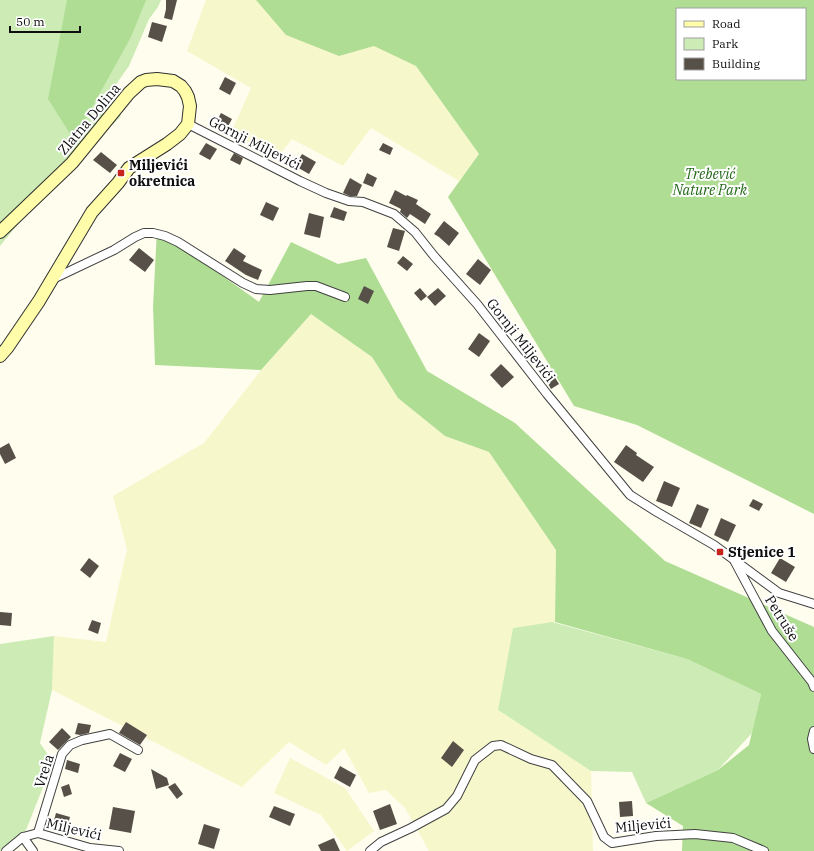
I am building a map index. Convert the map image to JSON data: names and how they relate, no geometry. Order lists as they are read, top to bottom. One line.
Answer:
{"streets":{"main road":["Zlatna Dolina"],"street":["Gornji Miljevići","Petruše","Vrela","Miljevići"]},"crossings":[["Zlatna Dolina","Gornji Miljevići"],["Gornji Miljevići","Petruše"],["Vrela","Miljevići"]],"parks":["Trebević Nature Park"],"places":{"transit":["Miljevići okretnica","Stjenice 1"]},"legend":["Road","Park","Building"],"scale_bar":"50 m"}
